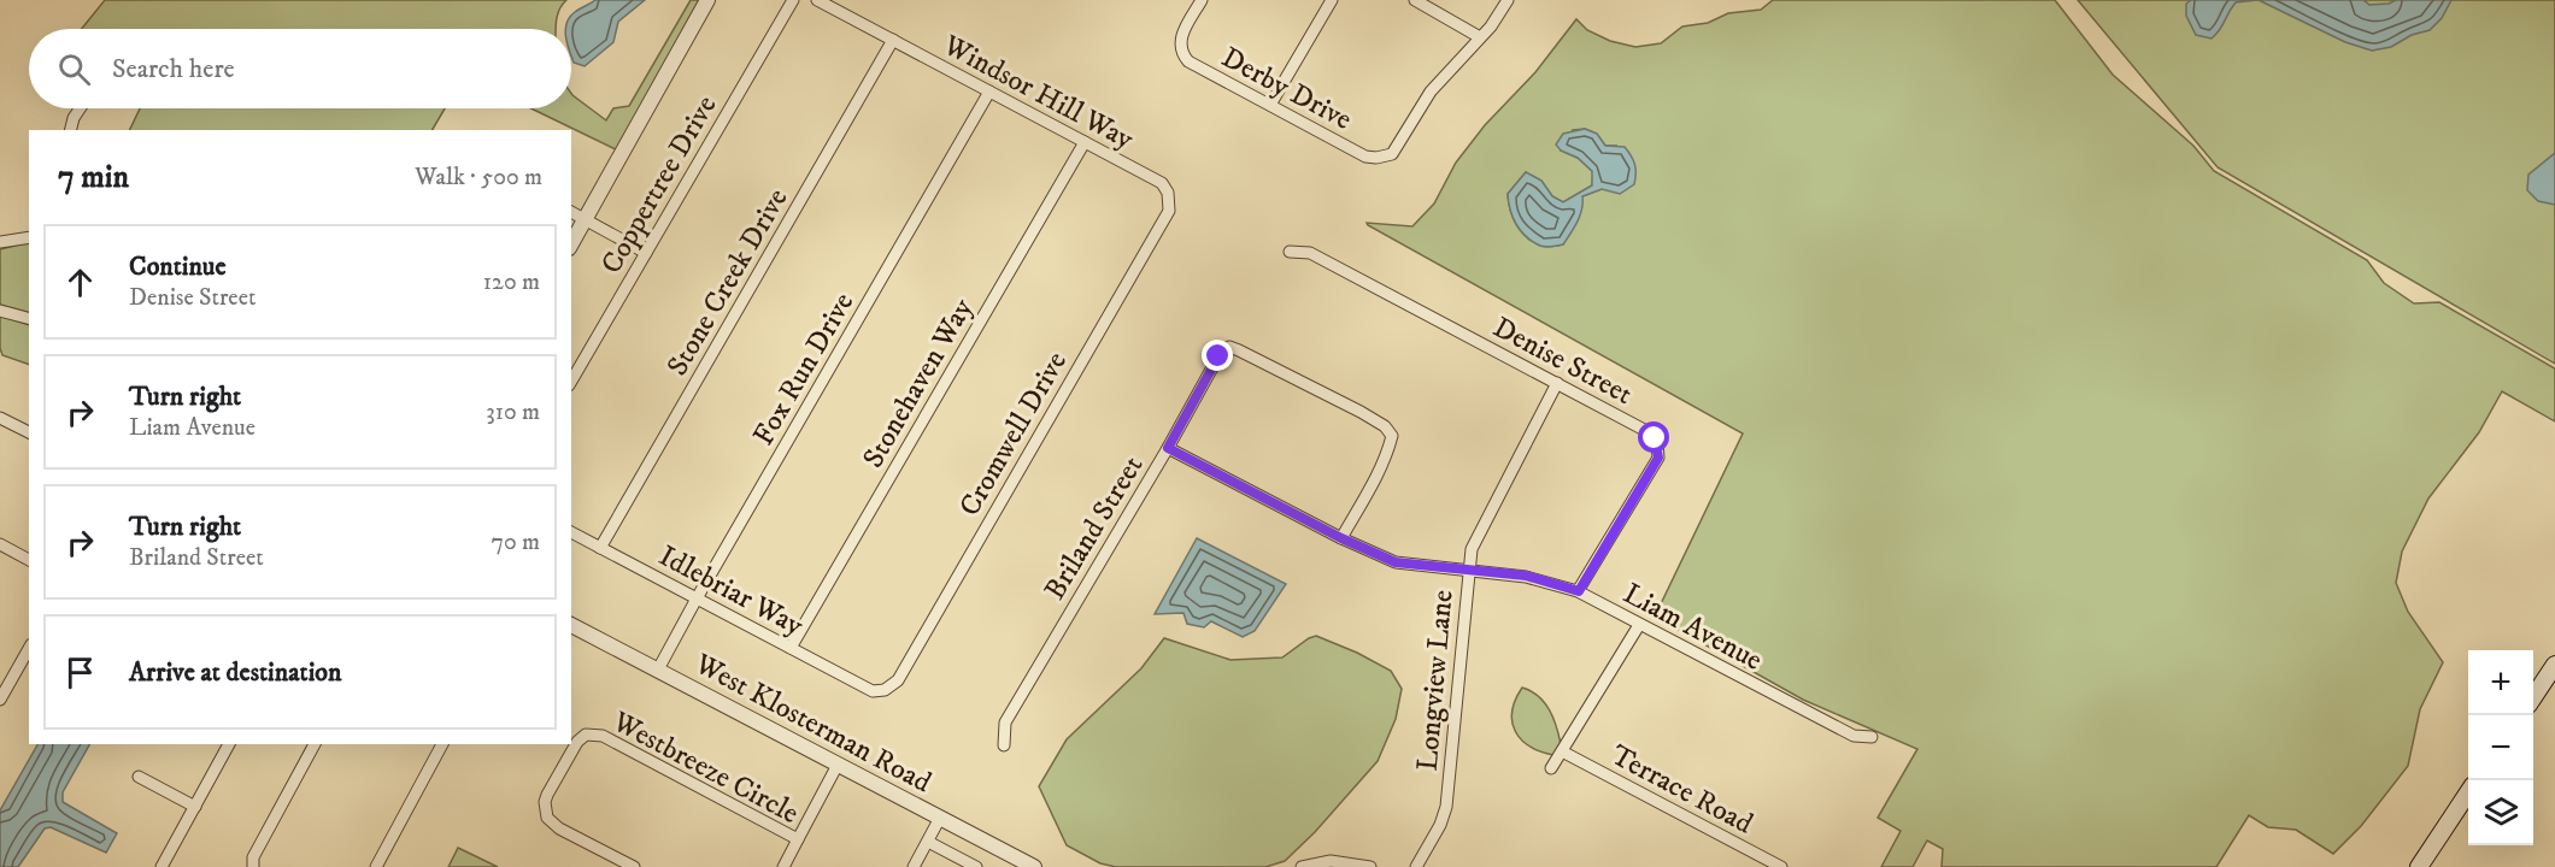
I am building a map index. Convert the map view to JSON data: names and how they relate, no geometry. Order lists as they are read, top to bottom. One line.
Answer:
{"streets":{"street":["Derby Drive","Windsor Hill Way","Coppertree Drive","Stone Creek Drive","Denise Street","Fox Run Drive","Stonehaven Way","Cromwell Drive","Briland Street","Idlebriar Way","Liam Avenue","Longview Lane","West Klosterman Road","Westbreeze Circle","Terrace Road"]},"crossings":[["Windsor Hill Way","Stone Creek Drive"],["Windsor Hill Way","Fox Run Drive"],["Windsor Hill Way","Stonehaven Way"],["Windsor Hill Way","Cromwell Drive"],["Stone Creek Drive","Idlebriar Way"],["Denise Street","Liam Avenue"],["Denise Street","Longview Lane"],["Fox Run Drive","Idlebriar Way"],["Fox Run Drive","West Klosterman Road"],["Stonehaven Way","Idlebriar Way"],["Cromwell Drive","Idlebriar Way"],["Briland Street","Liam Avenue"],["Liam Avenue","Longview Lane"]],"page":{"search":"Search here","heading":["7 min","Walk · 500 m"],"list":[["Continue","Denise Street","120 m"],["Turn right","Liam Avenue","310 m"],["Turn right","Briland Street","70 m"],"Arrive at destination"],"map_buttons":["+","−"]}}
